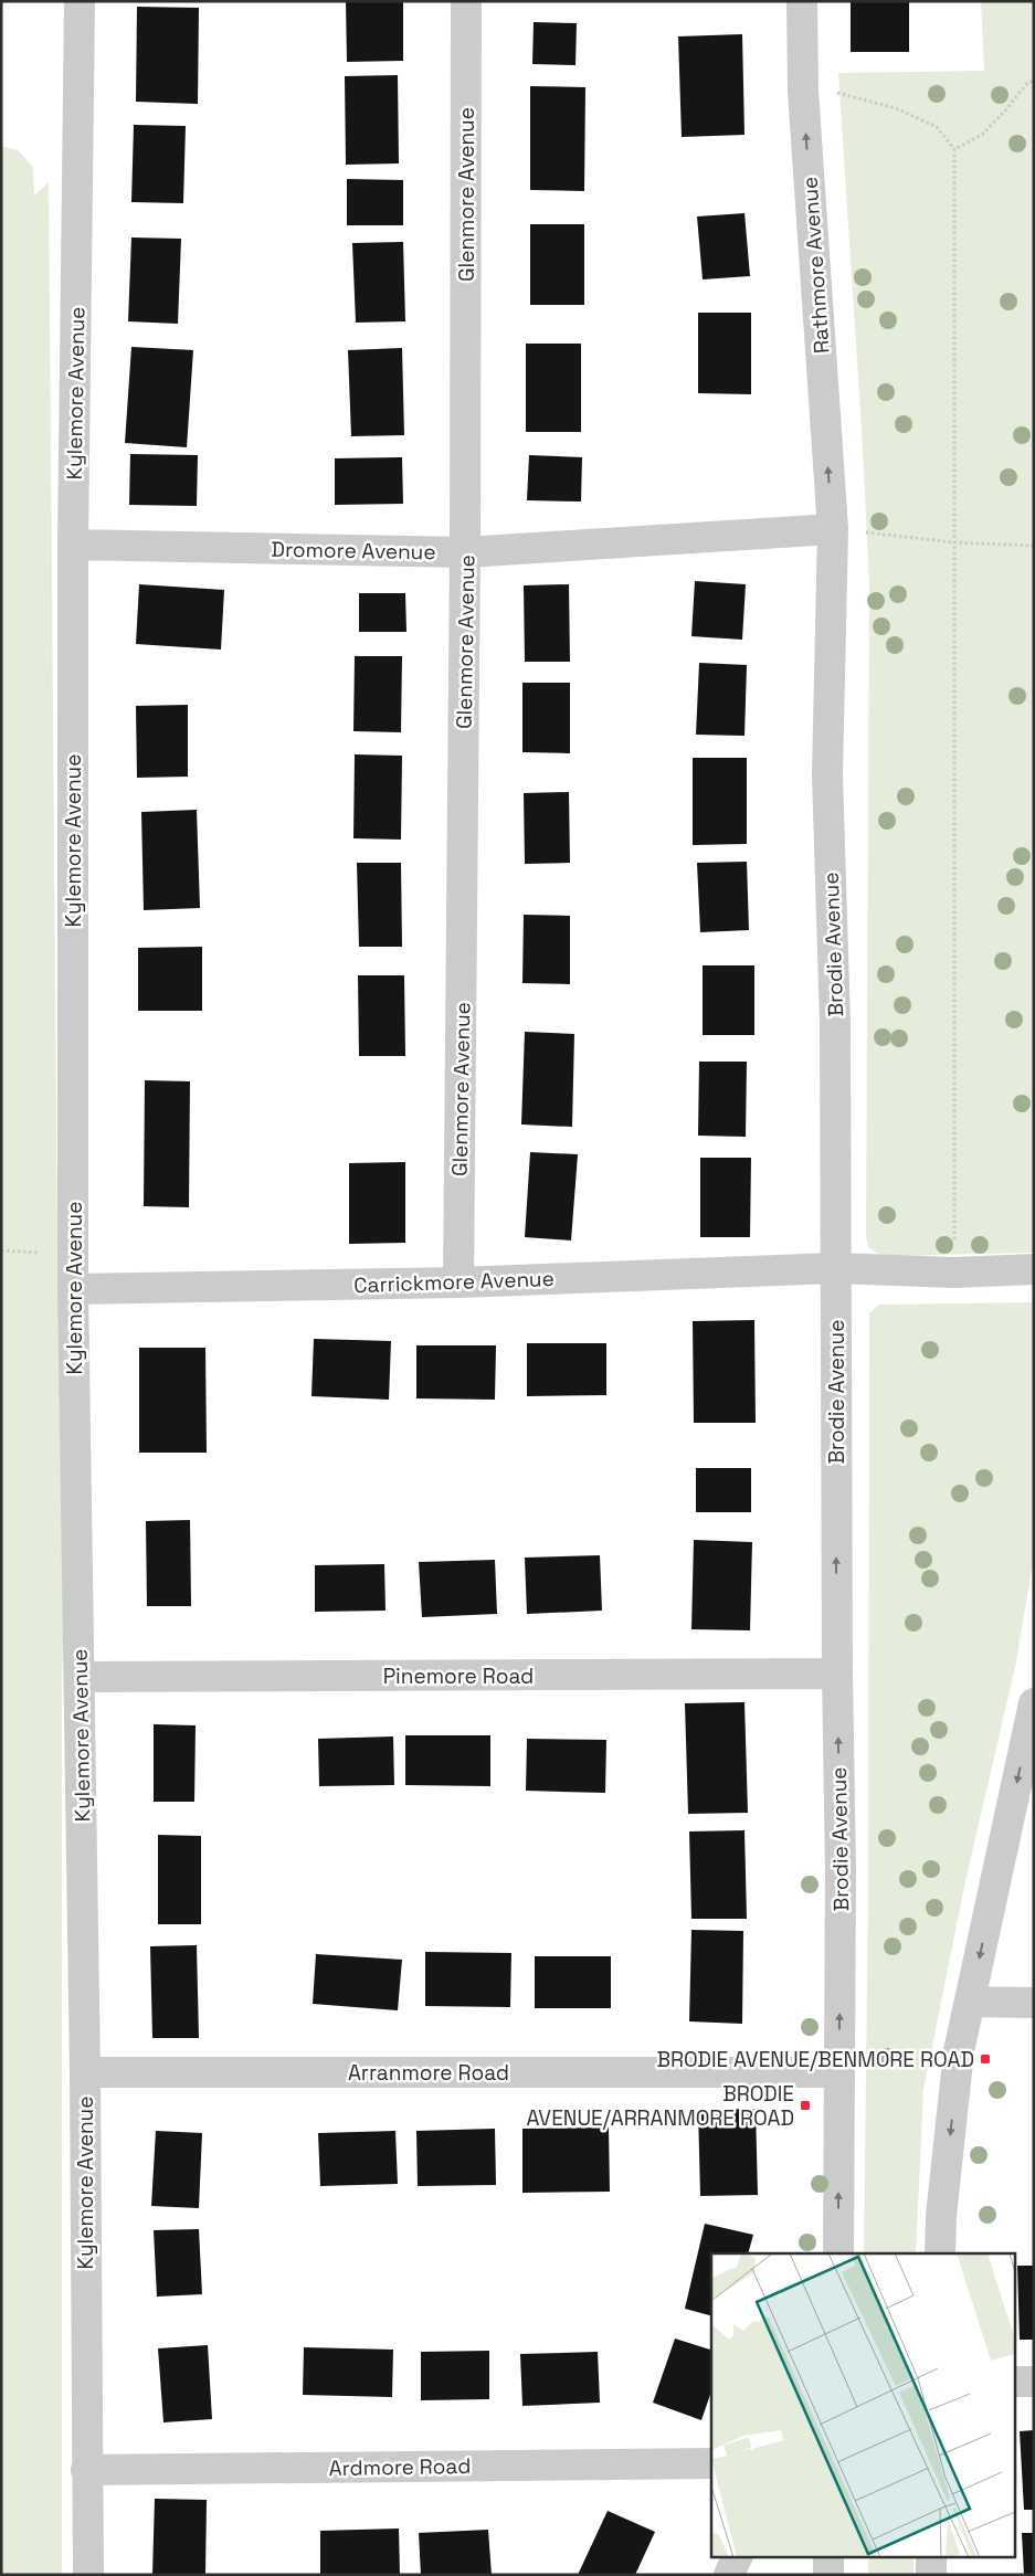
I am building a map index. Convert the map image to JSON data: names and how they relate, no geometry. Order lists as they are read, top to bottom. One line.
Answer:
{"streets":{"street":["Glenmore Avenue","Rathmore Avenue","Kylemore Avenue","Dromore Avenue","Brodie Avenue","Carrickmore Avenue","Pinemore Road","Arranmore Road","Ardmore Road"]},"crossings":[["Glenmore Avenue","Dromore Avenue"],["Glenmore Avenue","Carrickmore Avenue"],["Rathmore Avenue","Dromore Avenue"],["Rathmore Avenue","Brodie Avenue"],["Kylemore Avenue","Dromore Avenue"],["Kylemore Avenue","Carrickmore Avenue"],["Kylemore Avenue","Pinemore Road"],["Kylemore Avenue","Arranmore Road"],["Kylemore Avenue","Ardmore Road"],["Dromore Avenue","Brodie Avenue"],["Brodie Avenue","Carrickmore Avenue"],["Brodie Avenue","Pinemore Road"],["Brodie Avenue","Arranmore Road"]],"one_way":["Rathmore Avenue"],"places":{"transit":["BRODIE AVENUE/BENMORE ROAD","BRODIE AVENUE/ARRANMORE ROAD"]}}
